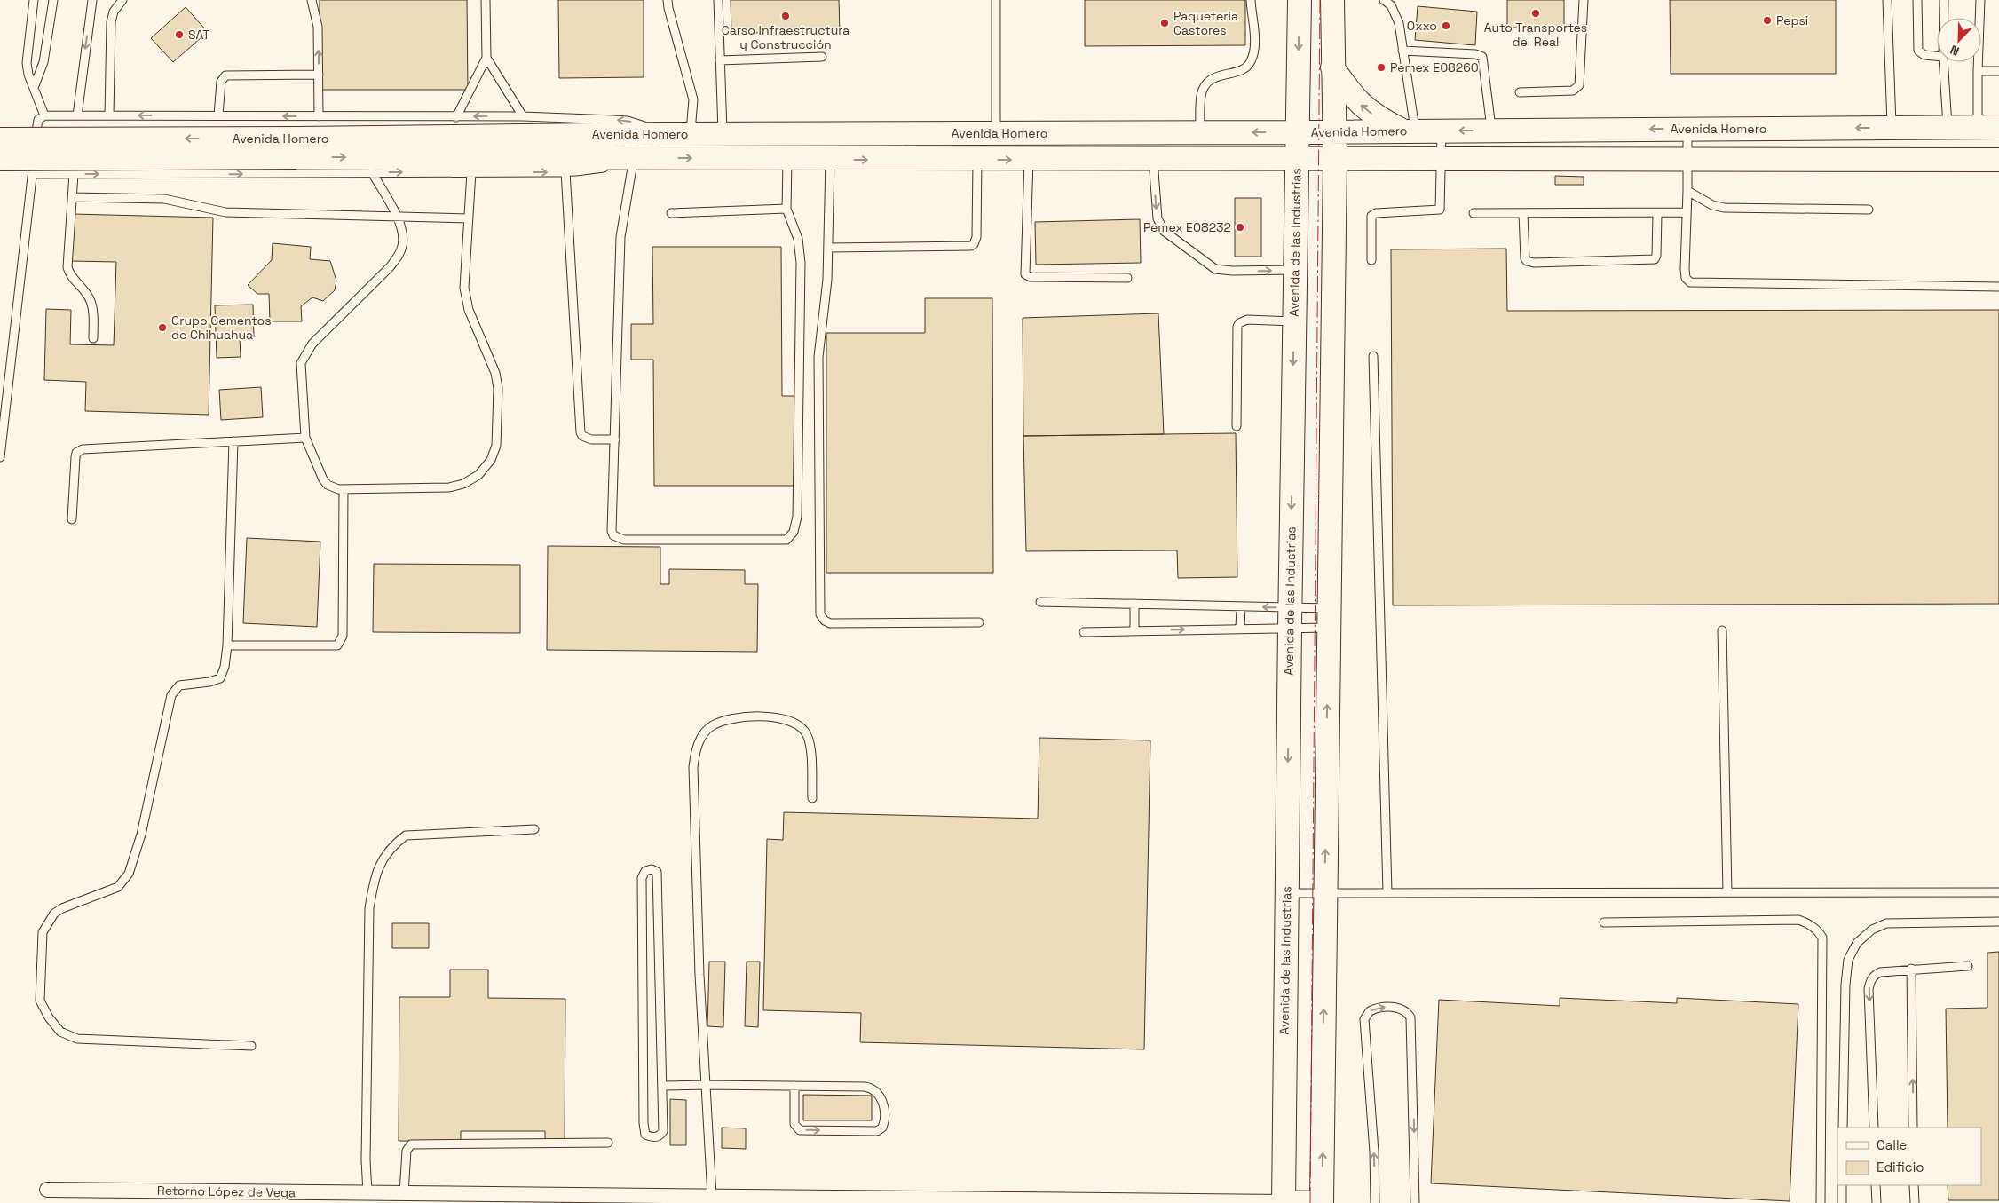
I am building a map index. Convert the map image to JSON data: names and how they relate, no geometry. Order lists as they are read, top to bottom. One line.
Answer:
{"streets":{"main road":["Avenida Homero","Avenida de las Industrias"],"street":["Retorno López de Vega"]},"crossings":[["Avenida Homero","Avenida de las Industrias"],["Avenida de las Industrias","Retorno López de Vega"]],"places":["Auto Transportes del Real","Carso Infraestructura y Construcción","Pepsi","Paqueteria Castores","Oxxo","SAT","Pemex E08260","Pemex E08232","Grupo Cementos de Chihuahua"],"legend":["Calle","Edificio"],"north":"bottom left"}
